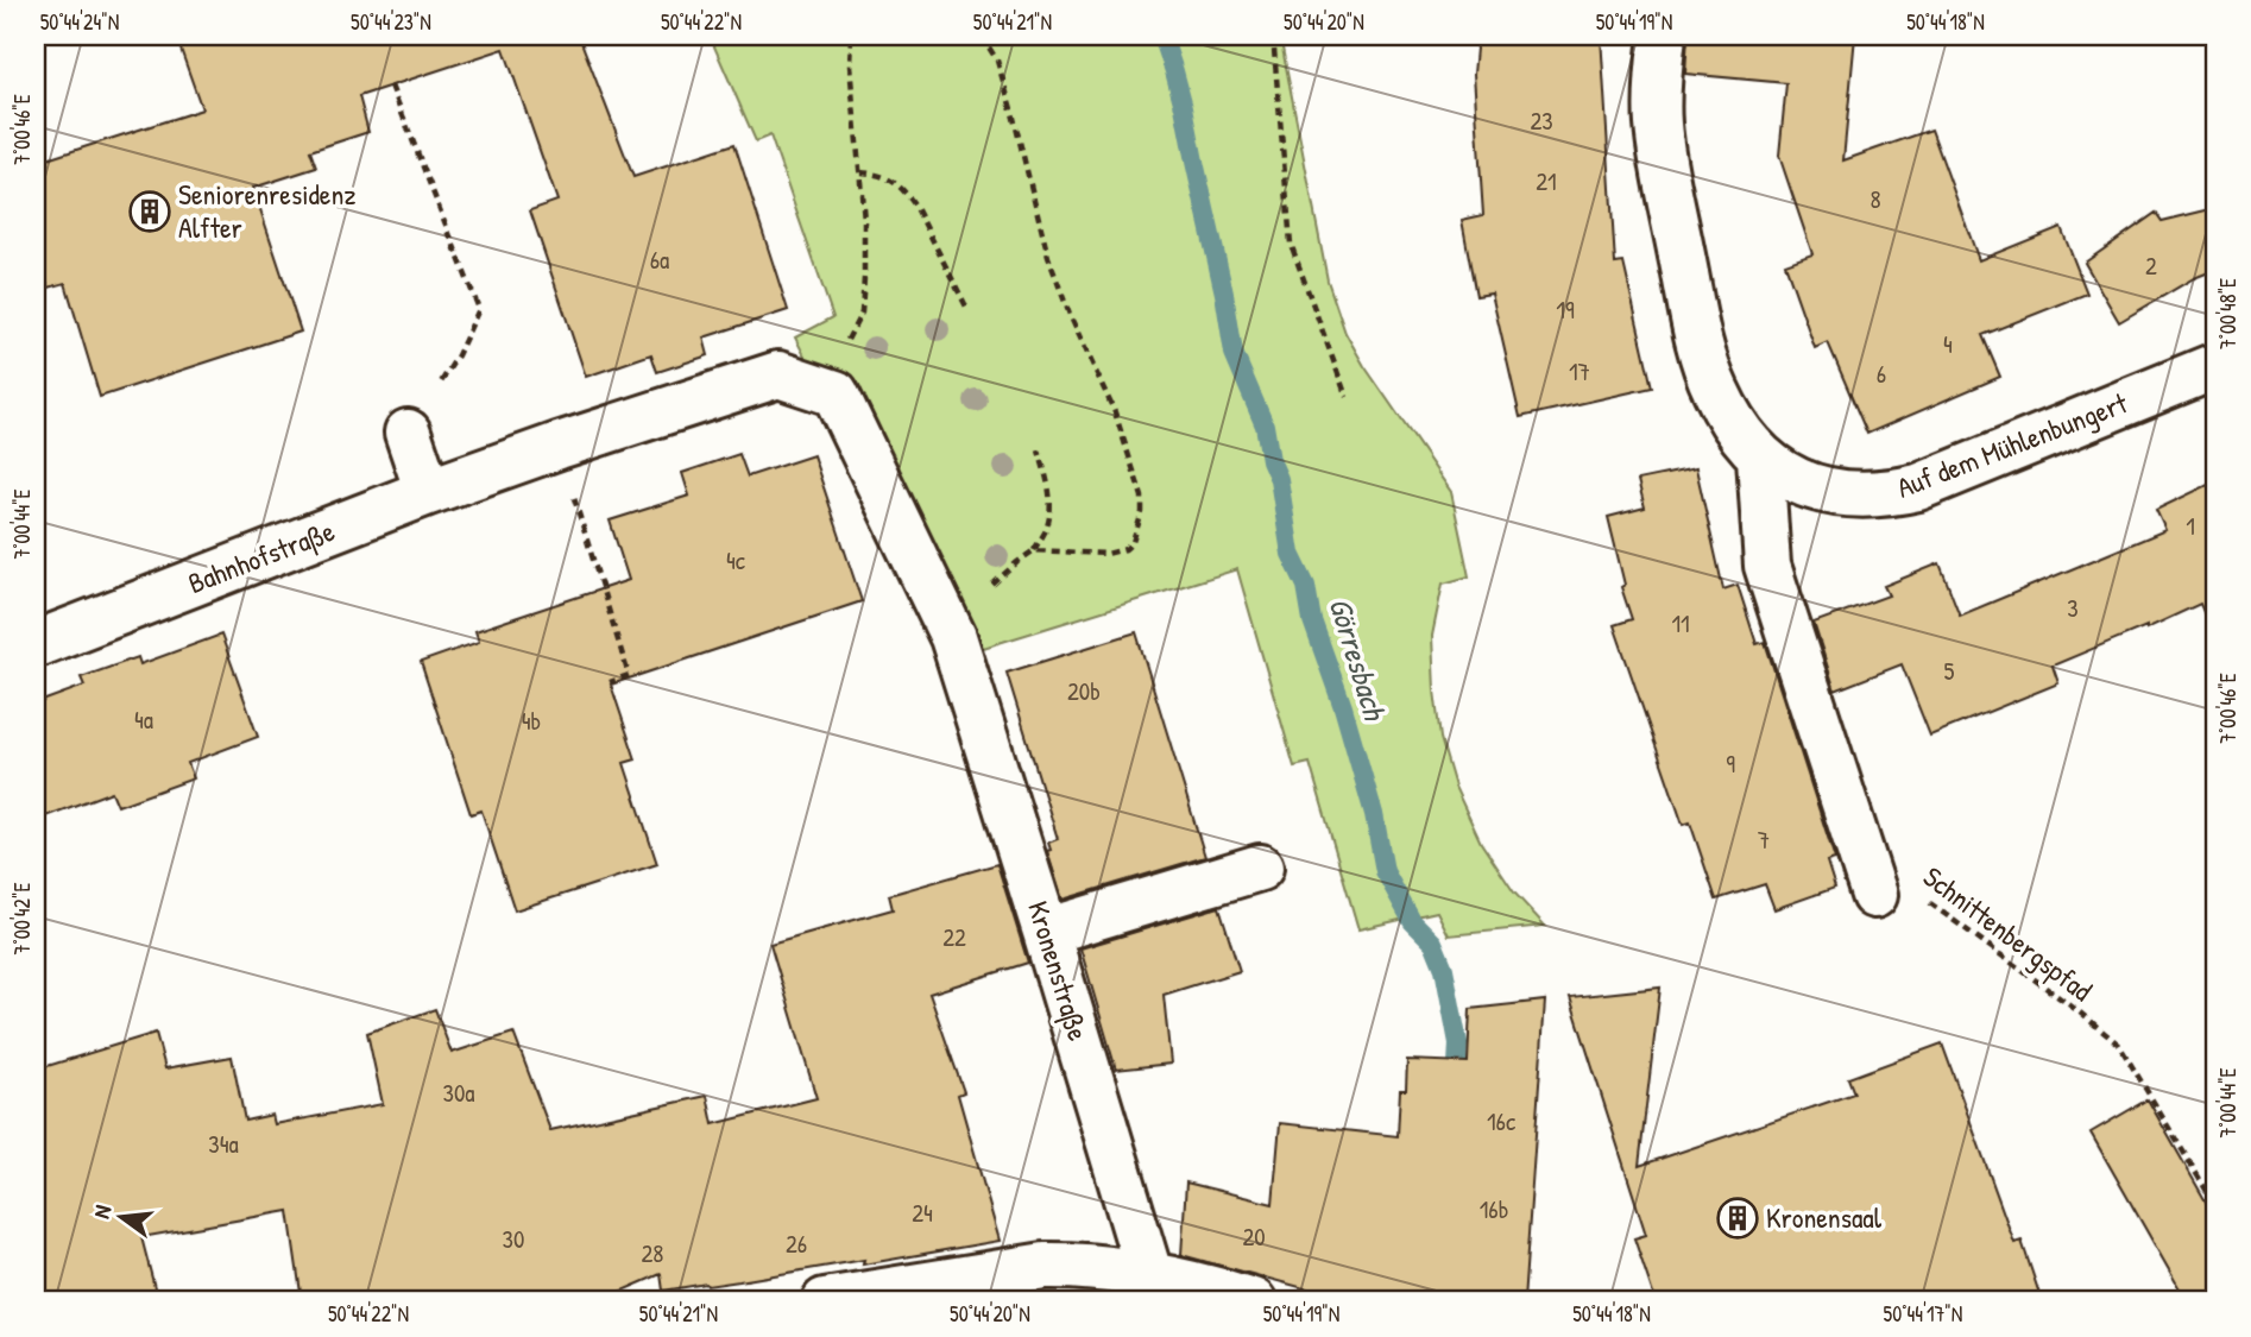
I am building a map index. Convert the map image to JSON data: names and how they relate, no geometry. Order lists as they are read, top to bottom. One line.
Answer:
{"streets":{"street":["Auf dem Mühlenbungert","Bahnhofstraße","Kronenstraße"],"path":["Schnittenbergspfad"]},"crossings":[["Bahnhofstraße","Kronenstraße"]],"water":["Görresbach"],"places":{"building":["Seniorenresidenz Alfter","Kronensaal"]},"house_numbers":["23","21","8","6a","2","19","4","17","6","1","4c","3","11","5","20b","4a","4b","9","7","22","30a","16c","34a","16b","24","20","30","26","28"],"north":"left","coordinates":["50°44'24\"N","50°44'23\"N","50°44'22\"N","50°44'21\"N","50°44'20\"N","50°44'19\"N","50°44'18\"N","7°00'46\"E","7°00'48\"E","7°00'44\"E","7°00'42\"E","50°44'17\"N"]}
